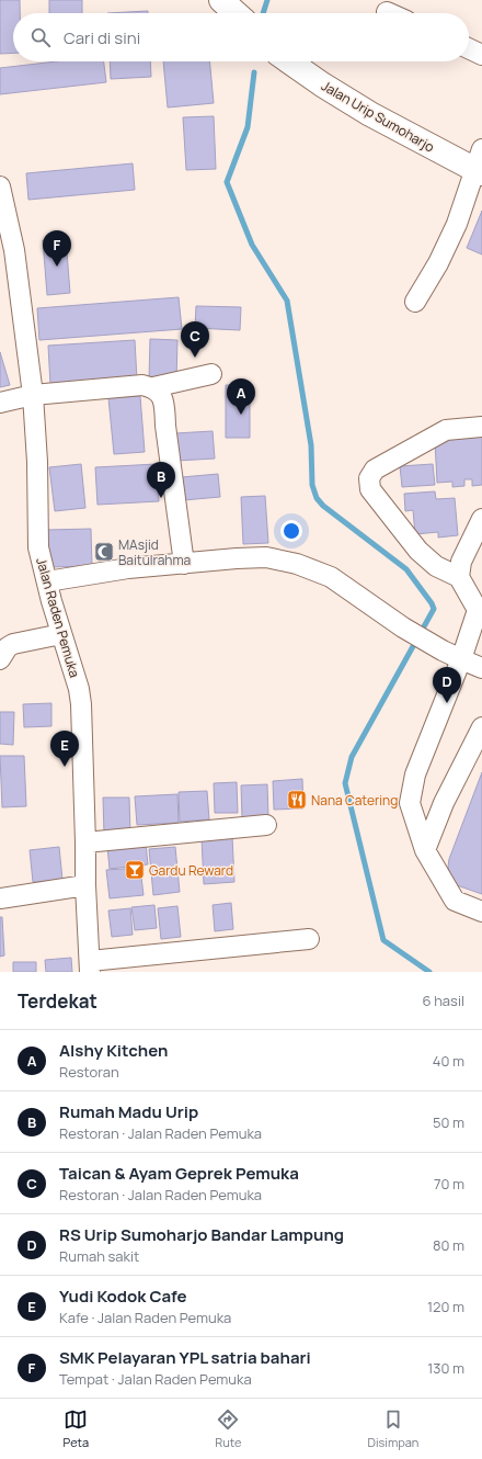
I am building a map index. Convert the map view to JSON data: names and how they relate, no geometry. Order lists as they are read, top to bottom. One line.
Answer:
{"streets":{"main road":["Jalan Urip Sumoharjo"],"street":["Jalan Raden Pemuka"]},"places":{"mosque":["MAsjid Baitulrahma"],"restaurant":["Nana Catering"],"bar":["Gardu Reward"]},"page":{"search":"Cari di sini","pins":["F","C","A","B","D","E"],"heading":["Terdekat","6 hasil"],"list":[{"mark":"A","name":"Alshy Kitchen","note":"Restoran","value":"40 m"},{"mark":"B","name":"Rumah Madu Urip","note":"Restoran · Jalan Raden Pemuka","value":"50 m"},{"mark":"C","name":"Taican & Ayam Geprek Pemuka","note":"Restoran · Jalan Raden Pemuka","value":"70 m"},{"mark":"D","name":"RS Urip Sumoharjo Bandar Lampung","note":"Rumah sakit","value":"80 m"},{"mark":"E","name":"Yudi Kodok Cafe","note":"Kafe · Jalan Raden Pemuka","value":"120 m"},{"mark":"F","name":"SMK Pelayaran YPL satria bahari","note":"Tempat · Jalan Raden Pemuka","value":"130 m"}],"nav":["Peta","Rute","Disimpan"]}}
